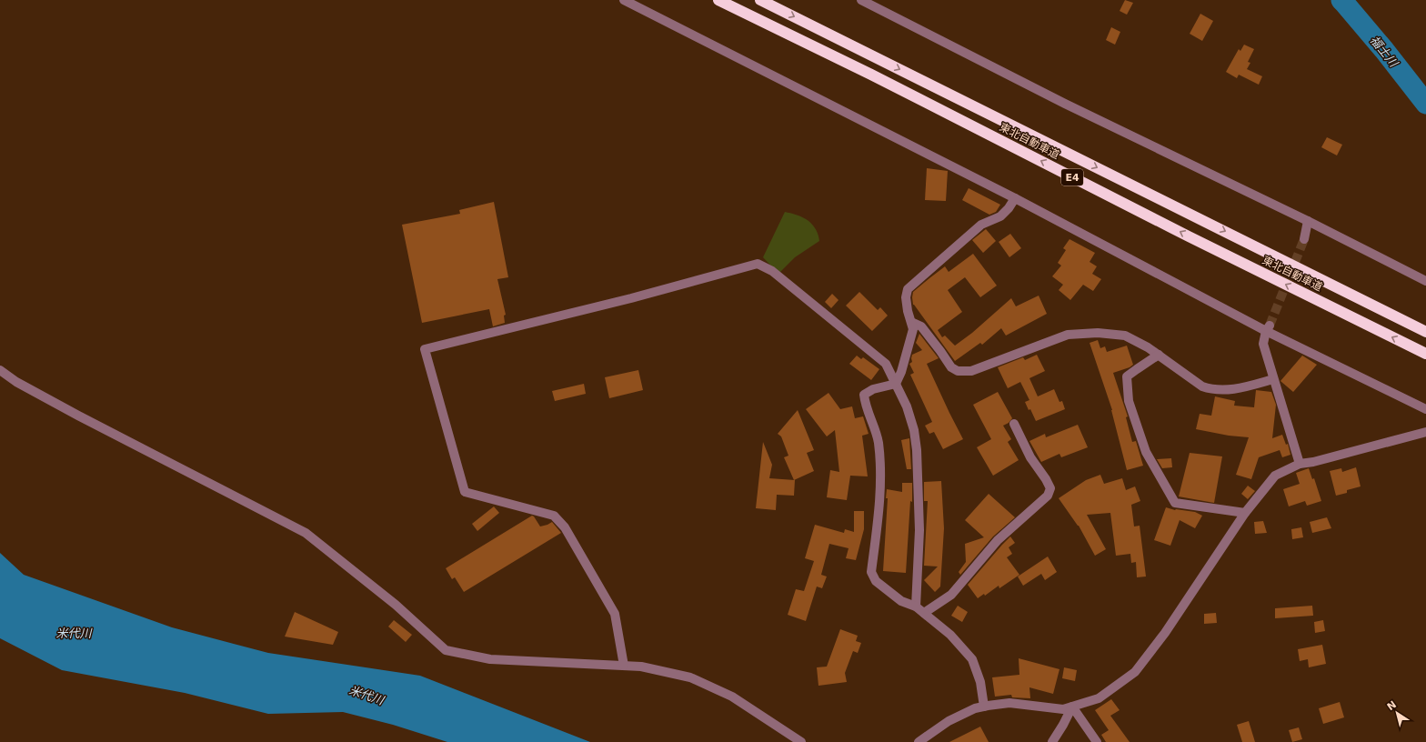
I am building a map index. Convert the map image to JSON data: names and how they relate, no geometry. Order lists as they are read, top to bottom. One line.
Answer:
{"streets":{"highway":["東北自動車道","E4"]},"water":["福士川","米代川"],"north":"top left"}
